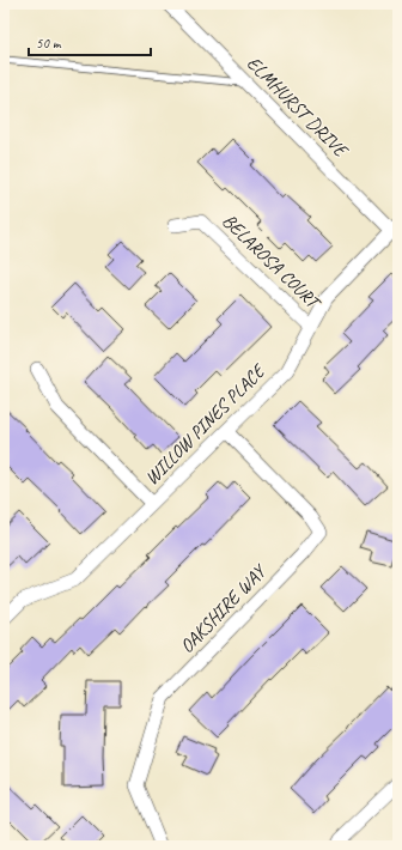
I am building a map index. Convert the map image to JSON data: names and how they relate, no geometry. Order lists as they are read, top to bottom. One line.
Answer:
{"streets":{"street":["ELMHURST DRIVE","BELAROSA COURT","WILLOW PINES PLACE","OAKSHIRE WAY"]},"crossings":[["ELMHURST DRIVE","WILLOW PINES PLACE"],["BELAROSA COURT","WILLOW PINES PLACE"],["WILLOW PINES PLACE","OAKSHIRE WAY"]],"scale_bar":"50 m"}
